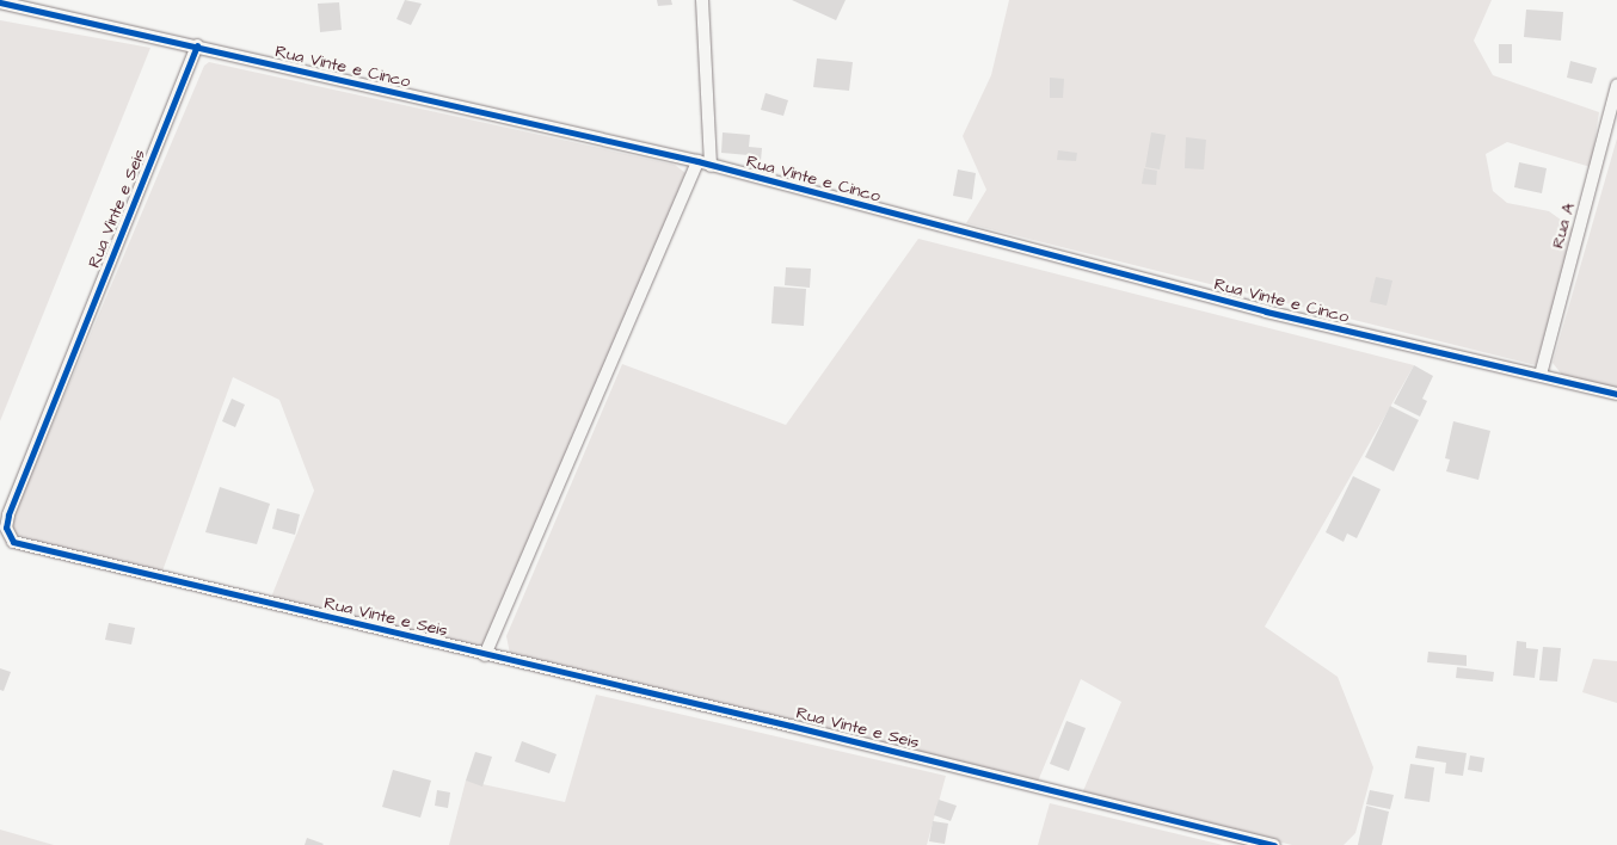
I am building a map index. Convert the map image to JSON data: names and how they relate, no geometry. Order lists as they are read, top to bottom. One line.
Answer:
{"streets":{"street":["Rua Vinte e Cinco","Rua Vinte e Seis","Rua A"]},"crossings":[["Rua Vinte e Cinco","Rua Vinte e Seis"],["Rua Vinte e Cinco","Rua A"]]}
